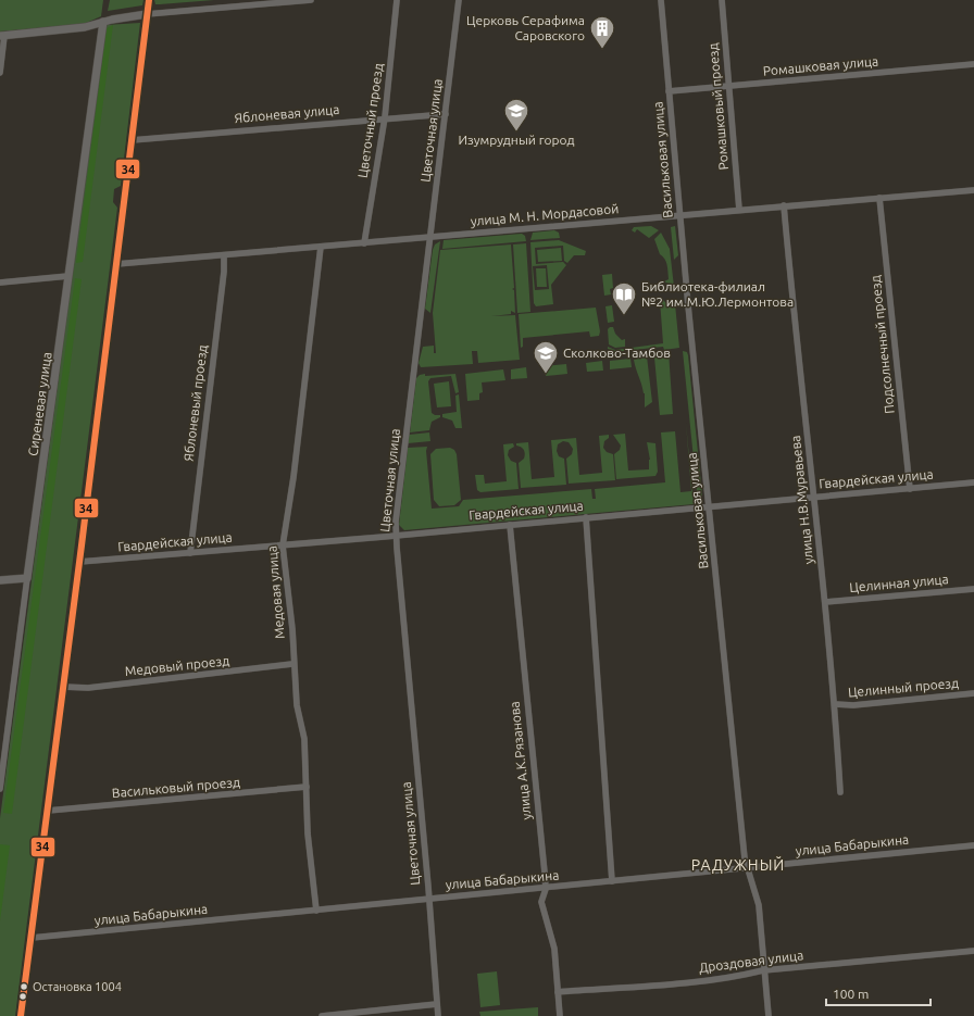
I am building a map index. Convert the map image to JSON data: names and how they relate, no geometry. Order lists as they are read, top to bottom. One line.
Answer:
{"streets":{"street":["Ромашковая улица","Ромашковый проезд","Яблоневая улица","Цветочный проезд","Цветочная улица","Васильковая улица","улица М. Н. Мордасовой","Подсолнечный проезд","Яблоневый проезд","Сиреневая улица","Гвардейская улица","улица Н.В.Муравьева","Целинная улица","Медовая улица","Медовый проезд","Целинный проезд","улица А.К.Рязанова","Васильковый проезд","улица Бабарыкина","Дроздовая улица"]},"crossings":[["Ромашковая улица","Ромашковый проезд"],["Ромашковая улица","Васильковая улица"],["Ромашковый проезд","улица М. Н. Мордасовой"],["Яблоневая улица","Цветочный проезд"],["Яблоневая улица","Цветочная улица"],["Цветочный проезд","улица М. Н. Мордасовой"],["Цветочная улица","улица М. Н. Мордасовой"],["Цветочная улица","Гвардейская улица"],["Цветочная улица","улица Бабарыкина"],["Васильковая улица","улица М. Н. Мордасовой"],["Васильковая улица","Гвардейская улица"],["Васильковая улица","улица Бабарыкина"],["Васильковая улица","Дроздовая улица"],["улица М. Н. Мордасовой","Подсолнечный проезд"],["улица М. Н. Мордасовой","Яблоневый проезд"],["улица М. Н. Мордасовой","улица Н.В.Муравьева"],["улица М. Н. Мордасовой","Медовая улица"],["Подсолнечный проезд","Гвардейская улица"],["Яблоневый проезд","Гвардейская улица"],["Гвардейская улица","улица Н.В.Муравьева"],["Гвардейская улица","Медовая улица"],["Гвардейская улица","улица А.К.Рязанова"],["улица Н.В.Муравьева","Целинная улица"],["улица Н.В.Муравьева","Целинный проезд"],["Медовая улица","Медовый проезд"],["Медовая улица","Васильковый проезд"],["Медовая улица","улица Бабарыкина"],["улица А.К.Рязанова","улица Бабарыкина"],["улица А.К.Рязанова","Дроздовая улица"]],"districts":["РАДУЖНЫЙ"],"places":{"building":["Церковь Серафима Саровского"],"school or university":["Изумрудный город","Сколково-Тамбов"],"library":["Библиотека-филиал №2 им.М.Ю.Лермонтова"],"other":["Остановка 1004"]},"lines":["transit line 34"],"scale_bar":"100 m"}
